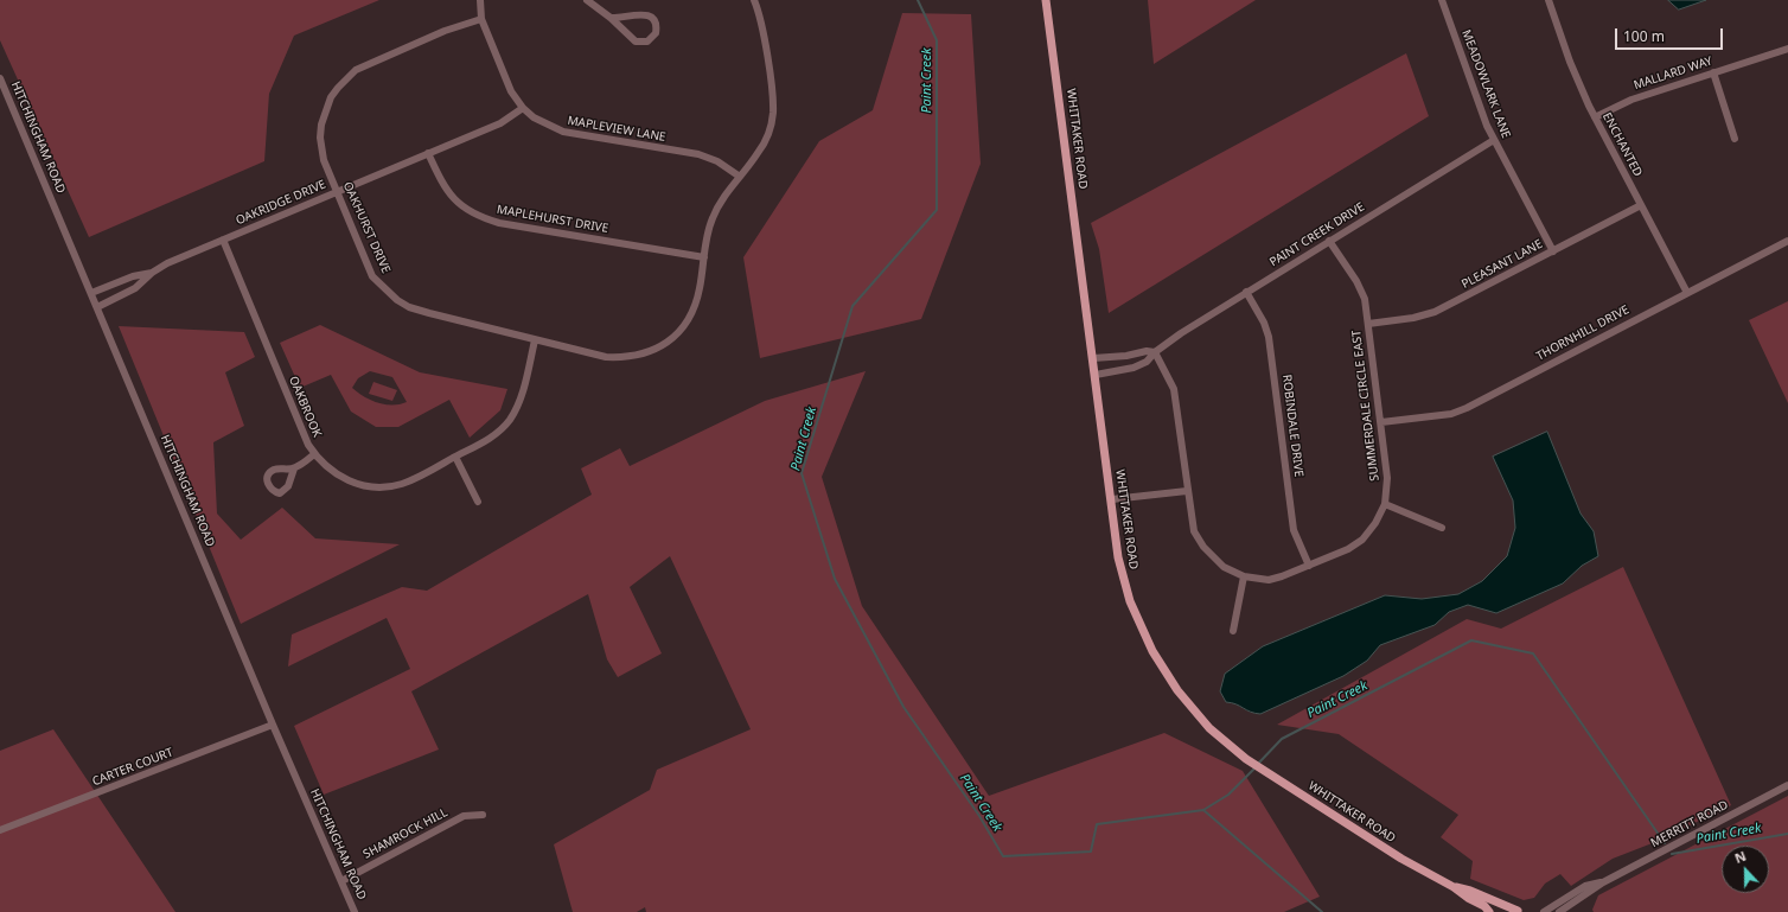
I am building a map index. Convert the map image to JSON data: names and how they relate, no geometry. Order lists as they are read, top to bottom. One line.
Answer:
{"streets":{"main road":["WHITTAKER ROAD"],"street":["MALLARD WAY","MEADOWLARK LANE","MAPLEVIEW LANE","HITCHINGHAM ROAD","ENCHANTED","OAKRIDGE DRIVE","MAPLEHURST DRIVE","OAKHURST DRIVE","PAINT CREEK DRIVE","PLEASANT LANE","THORNHILL DRIVE","SUMMERDALE CIRCLE EAST","OAKBROOK","ROBINDALE DRIVE","CARTER COURT","MERRITT ROAD","SHAMROCK HILL"]},"crossings":[["MALLARD WAY","ENCHANTED"],["MEADOWLARK LANE","PAINT CREEK DRIVE"],["MEADOWLARK LANE","PLEASANT LANE"],["MAPLEVIEW LANE","OAKRIDGE DRIVE"],["MAPLEVIEW LANE","OAKHURST DRIVE"],["HITCHINGHAM ROAD","OAKRIDGE DRIVE"],["HITCHINGHAM ROAD","CARTER COURT"],["HITCHINGHAM ROAD","SHAMROCK HILL"],["WHITTAKER ROAD","PAINT CREEK DRIVE"],["ENCHANTED","PLEASANT LANE"],["ENCHANTED","THORNHILL DRIVE"],["OAKRIDGE DRIVE","MAPLEHURST DRIVE"],["OAKRIDGE DRIVE","OAKHURST DRIVE"],["OAKRIDGE DRIVE","OAKBROOK"],["MAPLEHURST DRIVE","OAKHURST DRIVE"],["OAKHURST DRIVE","OAKBROOK"],["PAINT CREEK DRIVE","SUMMERDALE CIRCLE EAST"],["PAINT CREEK DRIVE","ROBINDALE DRIVE"],["PLEASANT LANE","SUMMERDALE CIRCLE EAST"],["THORNHILL DRIVE","SUMMERDALE CIRCLE EAST"],["SUMMERDALE CIRCLE EAST","ROBINDALE DRIVE"]],"water":["Paint Creek"],"scale_bar":"100 m","north":"top"}
